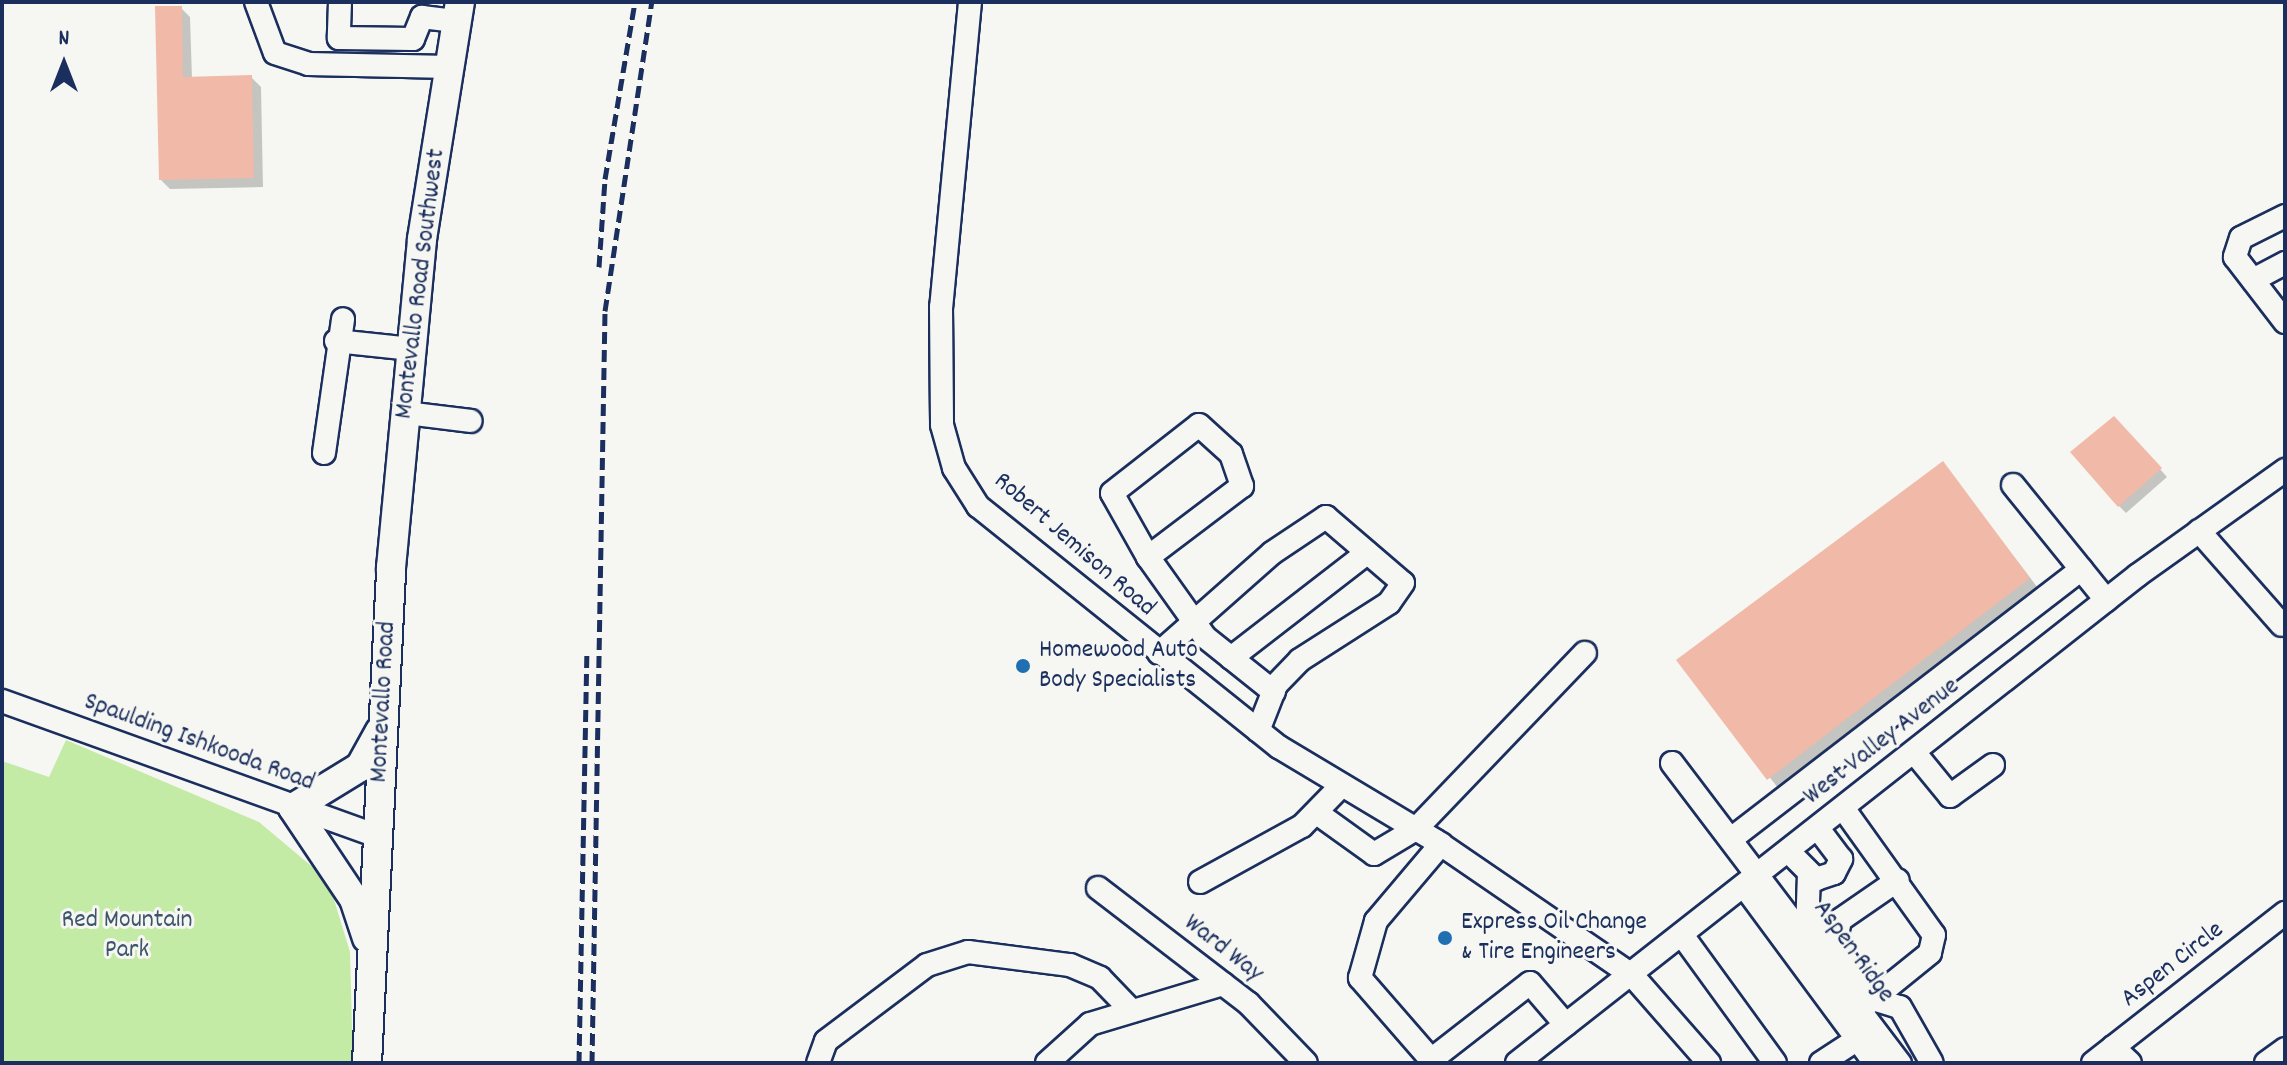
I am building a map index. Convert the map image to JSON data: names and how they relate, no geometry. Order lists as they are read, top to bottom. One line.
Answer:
{"streets":{"main road":["Montevallo Road Southwest","Montevallo Road"],"street":["Robert Jemison Road","West Valley Avenue","Spaulding Ishkooda Road","Ward Way","Aspen Ridge","Aspen Circle"]},"crossings":[["Montevallo Road Southwest","Montevallo Road"],["Robert Jemison Road","West Valley Avenue"],["Montevallo Road","Spaulding Ishkooda Road"],["West Valley Avenue","Aspen Ridge"]],"parks":["Red Mountain Park"],"places":["Homewood Auto Body Specialists","Express Oil Change & Tire Engineers"],"north":"top"}
